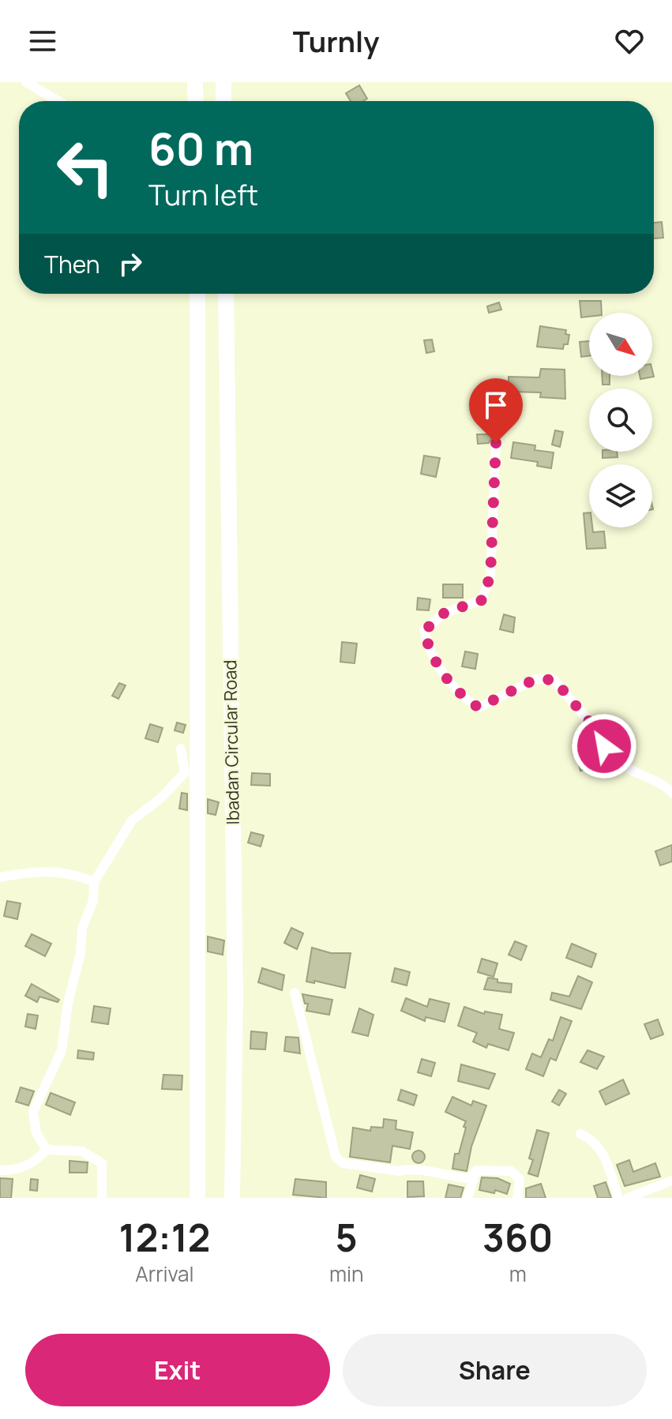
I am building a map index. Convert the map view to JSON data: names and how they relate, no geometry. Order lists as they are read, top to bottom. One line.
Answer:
{"streets":{"highway":["Ibadan Circular Road"]},"north":"bottom right","page":{"header":"Turnly","turn":["60 m","Turn left"],"then":"Then","eta":["12:12","Arrival","5","min","360","m"],"buttons":["Exit","Share"]}}
